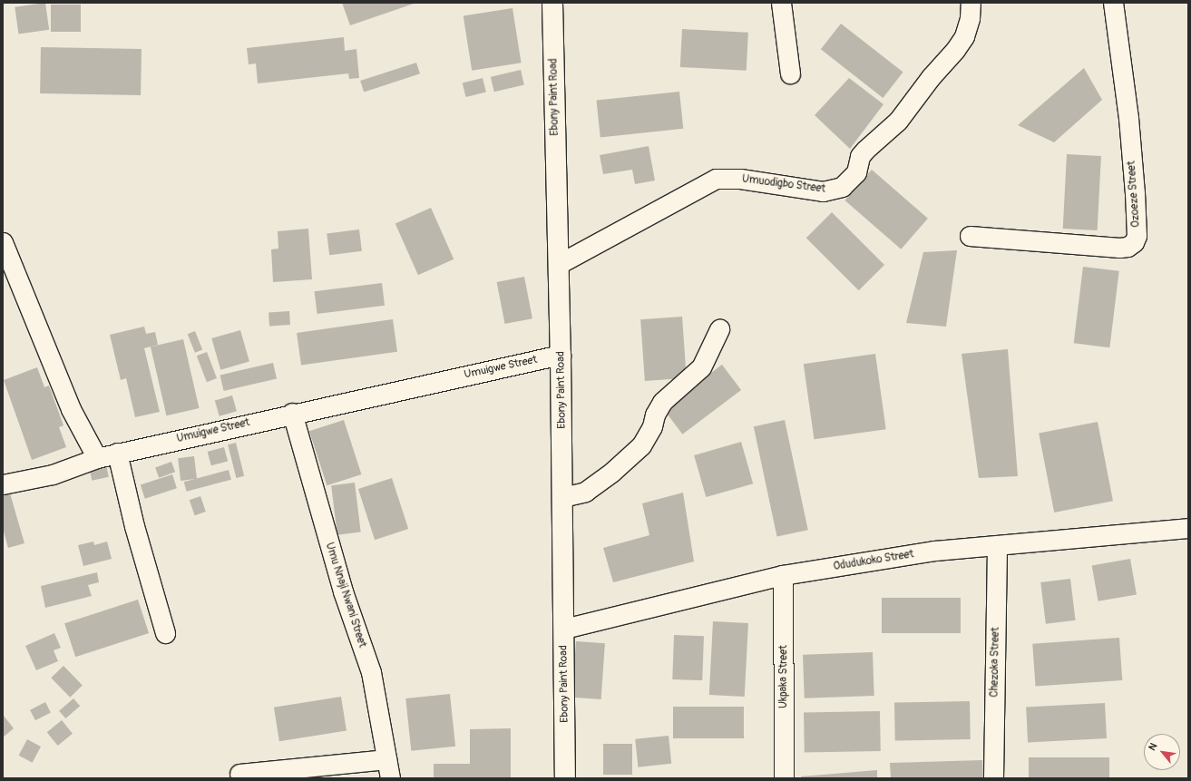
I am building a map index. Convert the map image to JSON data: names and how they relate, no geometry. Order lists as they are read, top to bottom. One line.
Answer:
{"streets":{"street":["Ebony Paint Road","Umuodigbo Street","Ozoeze Street","Umuigwe Street","Odudukoko Street","Umu Nnaji Nwani Street","Chezoka Street","Ukpaka Street"]},"crossings":[["Ebony Paint Road","Umuodigbo Street"],["Ebony Paint Road","Umuigwe Street"],["Ebony Paint Road","Odudukoko Street"],["Umuigwe Street","Umu Nnaji Nwani Street"],["Odudukoko Street","Chezoka Street"],["Odudukoko Street","Ukpaka Street"]],"north":"top left"}
